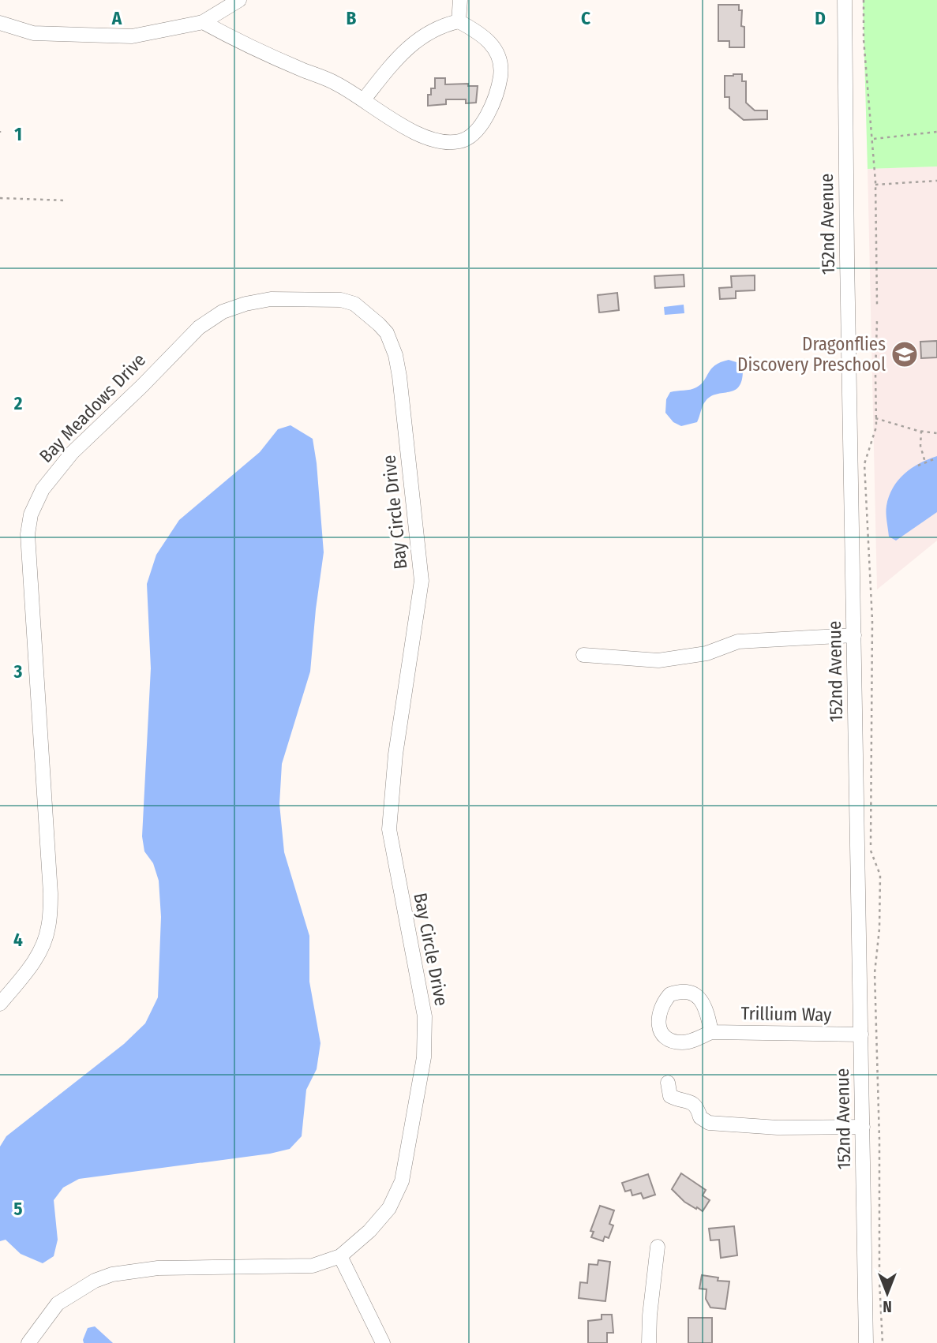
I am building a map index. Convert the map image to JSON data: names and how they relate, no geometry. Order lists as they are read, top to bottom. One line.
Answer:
{"streets":{"street":["152nd Avenue","Bay Meadows Drive","Bay Circle Drive","Trillium Way"]},"crossings":[["152nd Avenue","Trillium Way"],["Bay Meadows Drive","Bay Circle Drive"]],"places":{"school or university":["Dragonflies Discovery Preschool"]},"north":"bottom","grid":{"columns":["A","B","C","D"],"rows":["1","2","3","4","5"]}}
